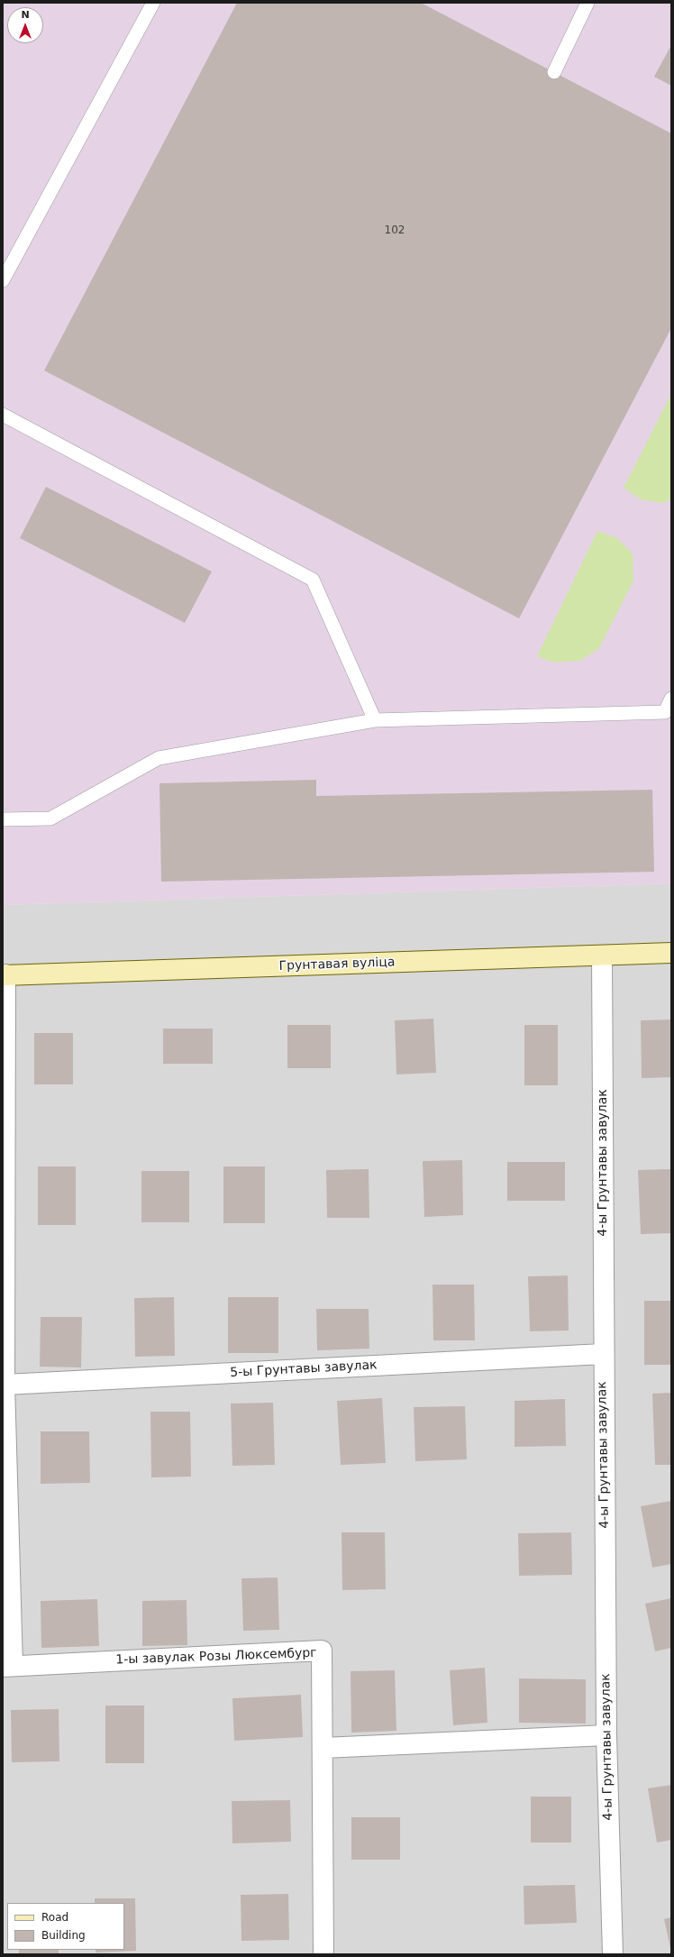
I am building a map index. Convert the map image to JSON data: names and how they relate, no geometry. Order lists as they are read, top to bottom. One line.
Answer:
{"streets":{"main road":["Грунтавая вуліца"],"street":["4-ы Грунтавы завулак","5-ы Грунтавы завулак","1-ы завулак Розы Люксембург"]},"crossings":[["Грунтавая вуліца","4-ы Грунтавы завулак"],["4-ы Грунтавы завулак","5-ы Грунтавы завулак"]],"house_numbers":["102"],"legend":["Road","Building"],"north":"top"}
